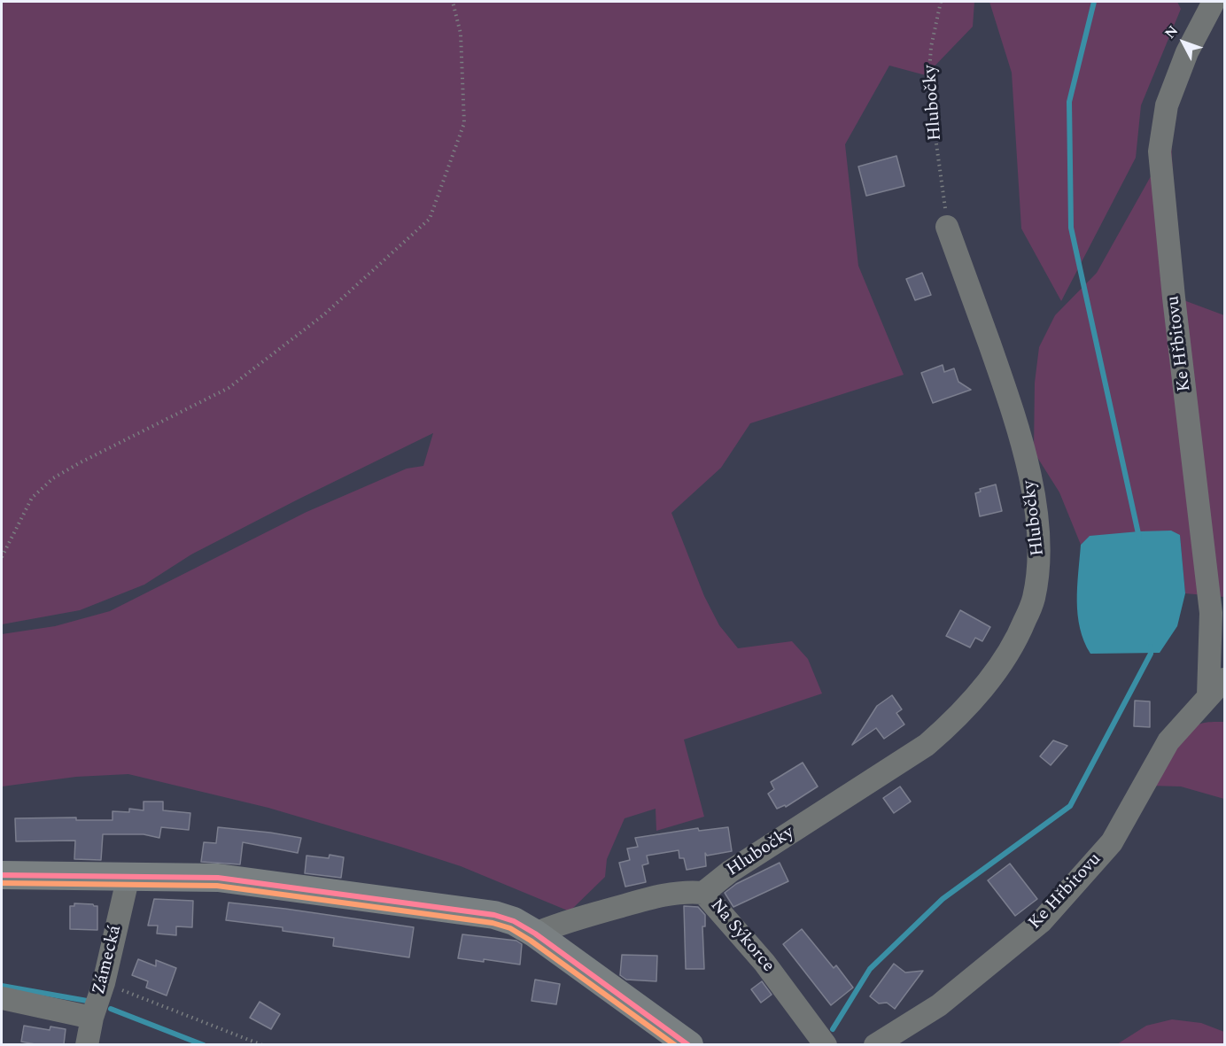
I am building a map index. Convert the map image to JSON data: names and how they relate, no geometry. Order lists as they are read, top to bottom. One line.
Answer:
{"streets":{"street":["Hlubočky","Ke Hřbitovu","Na Sýkorce","Zámecká"]},"crossings":[["Hlubočky","Na Sýkorce"]],"north":"top left"}
